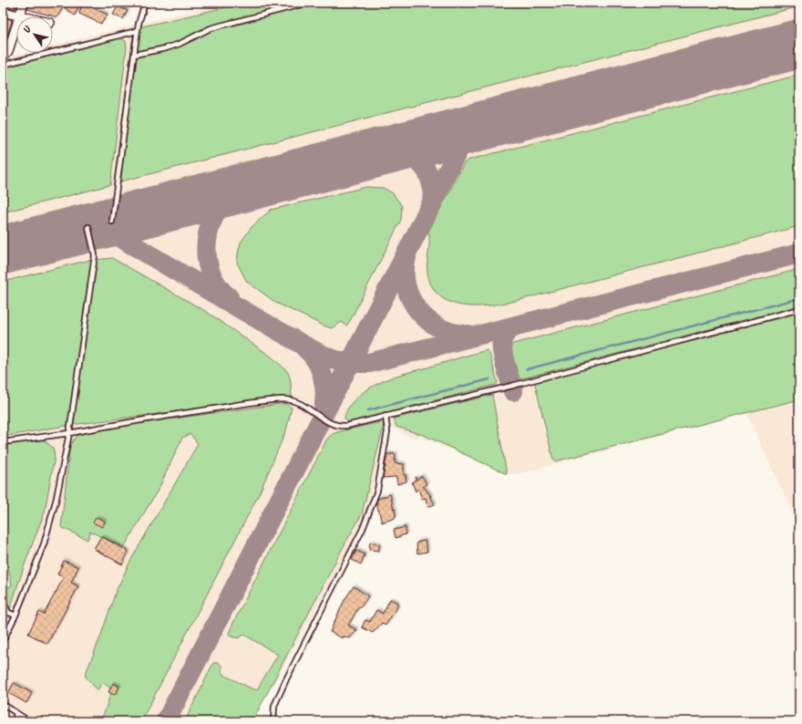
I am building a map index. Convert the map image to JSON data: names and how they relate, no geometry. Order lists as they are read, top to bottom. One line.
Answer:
{"north":"top left"}
